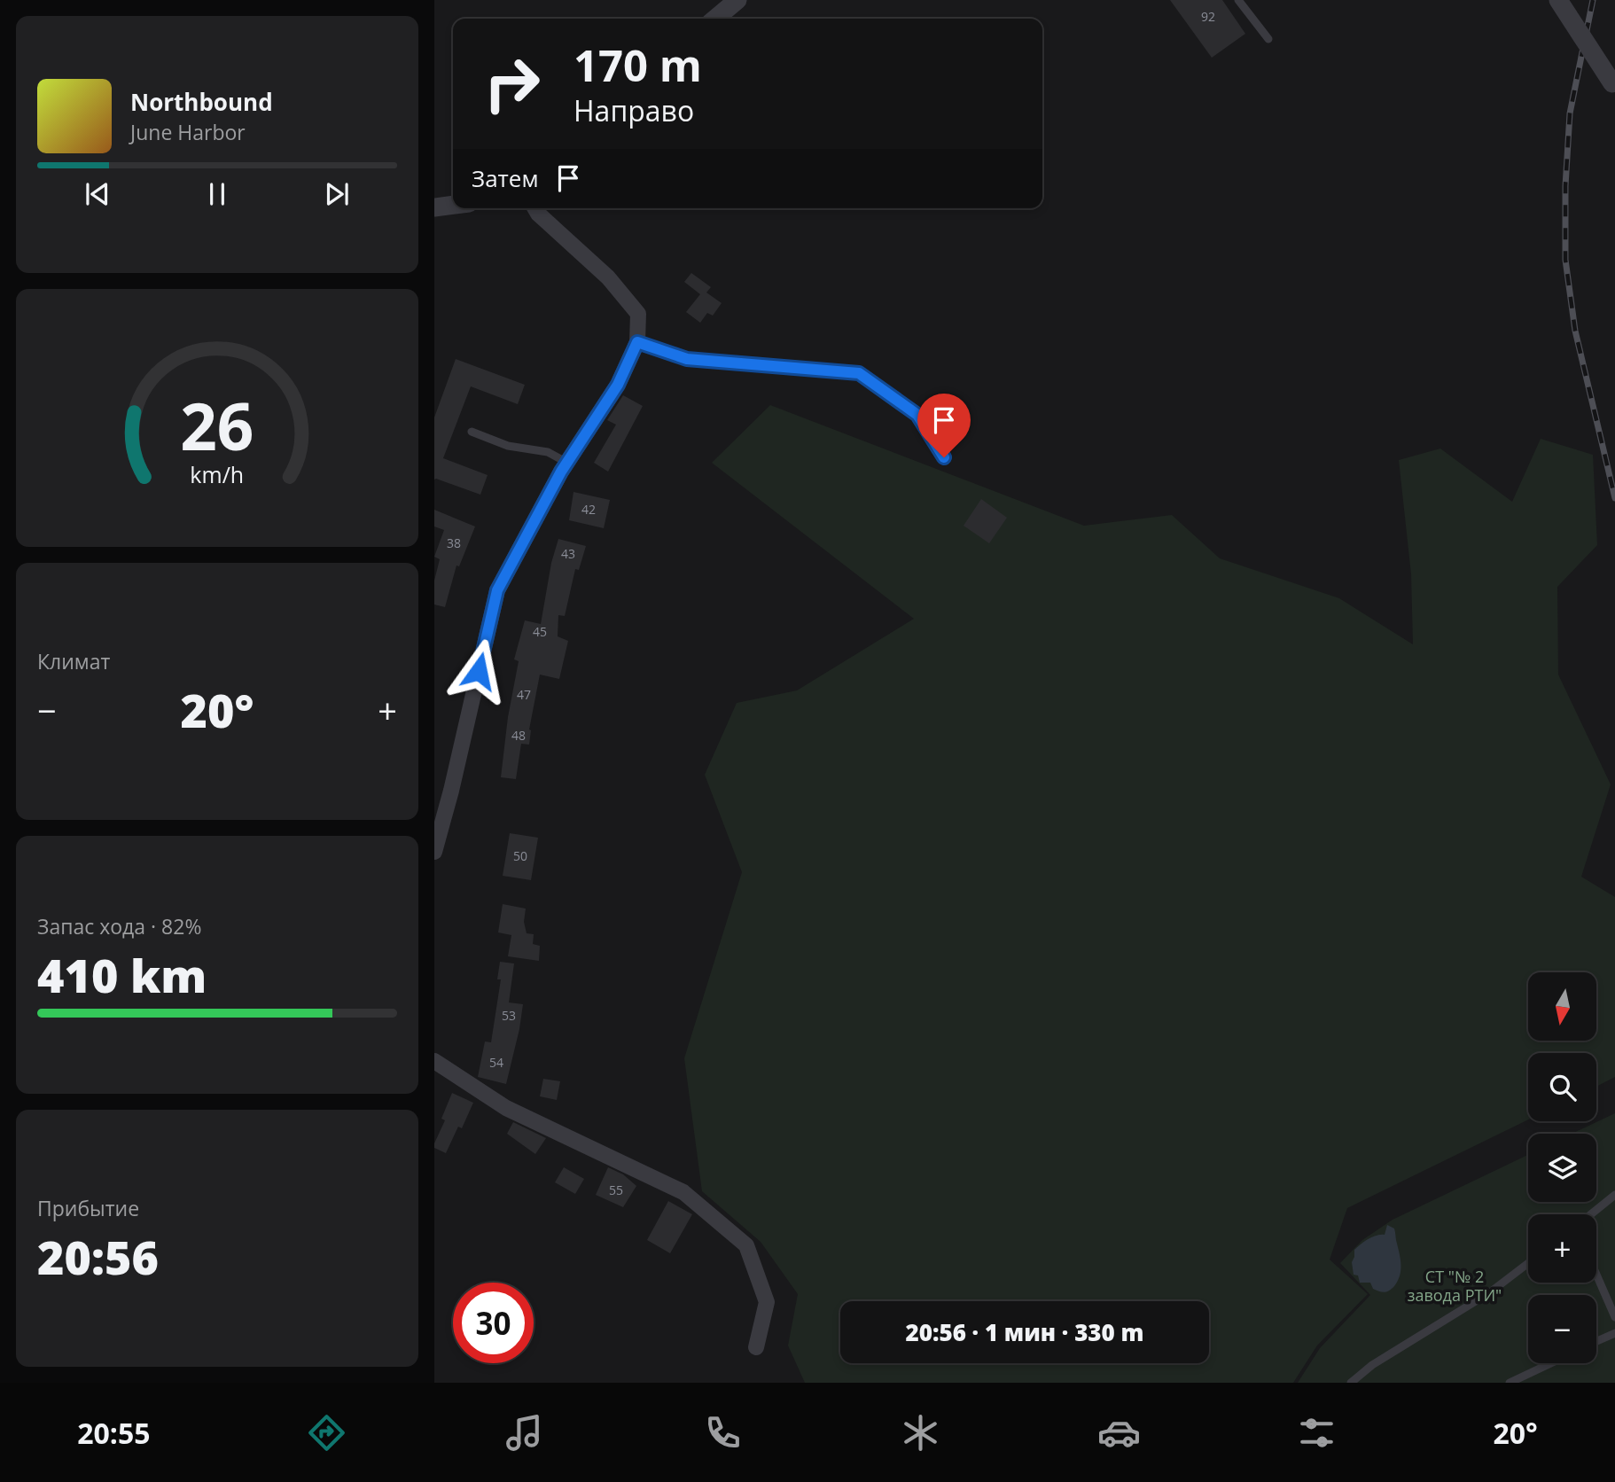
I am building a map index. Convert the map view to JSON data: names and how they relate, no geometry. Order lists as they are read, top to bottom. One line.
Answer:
{"parks":["СТ \"№ 2 завода РТИ\""],"house_numbers":["92","42","38","43","45","47","48","50","53","54","55"],"north":"bottom","page":{"turn":["170 m","Направо"],"song":["Northbound","June Harbor"],"then":"Затем","tile":["Климат",["Запас хода · 82%","410 km"],["Прибытие","20:56"]],"heat":["−","20°","+"],"map_buttons":["+","−"],"limit":"30","trip":"20:56 · 1 мин · 330 m","tabs":["20:55","20°"],"gauge":["26","km/h"]}}
